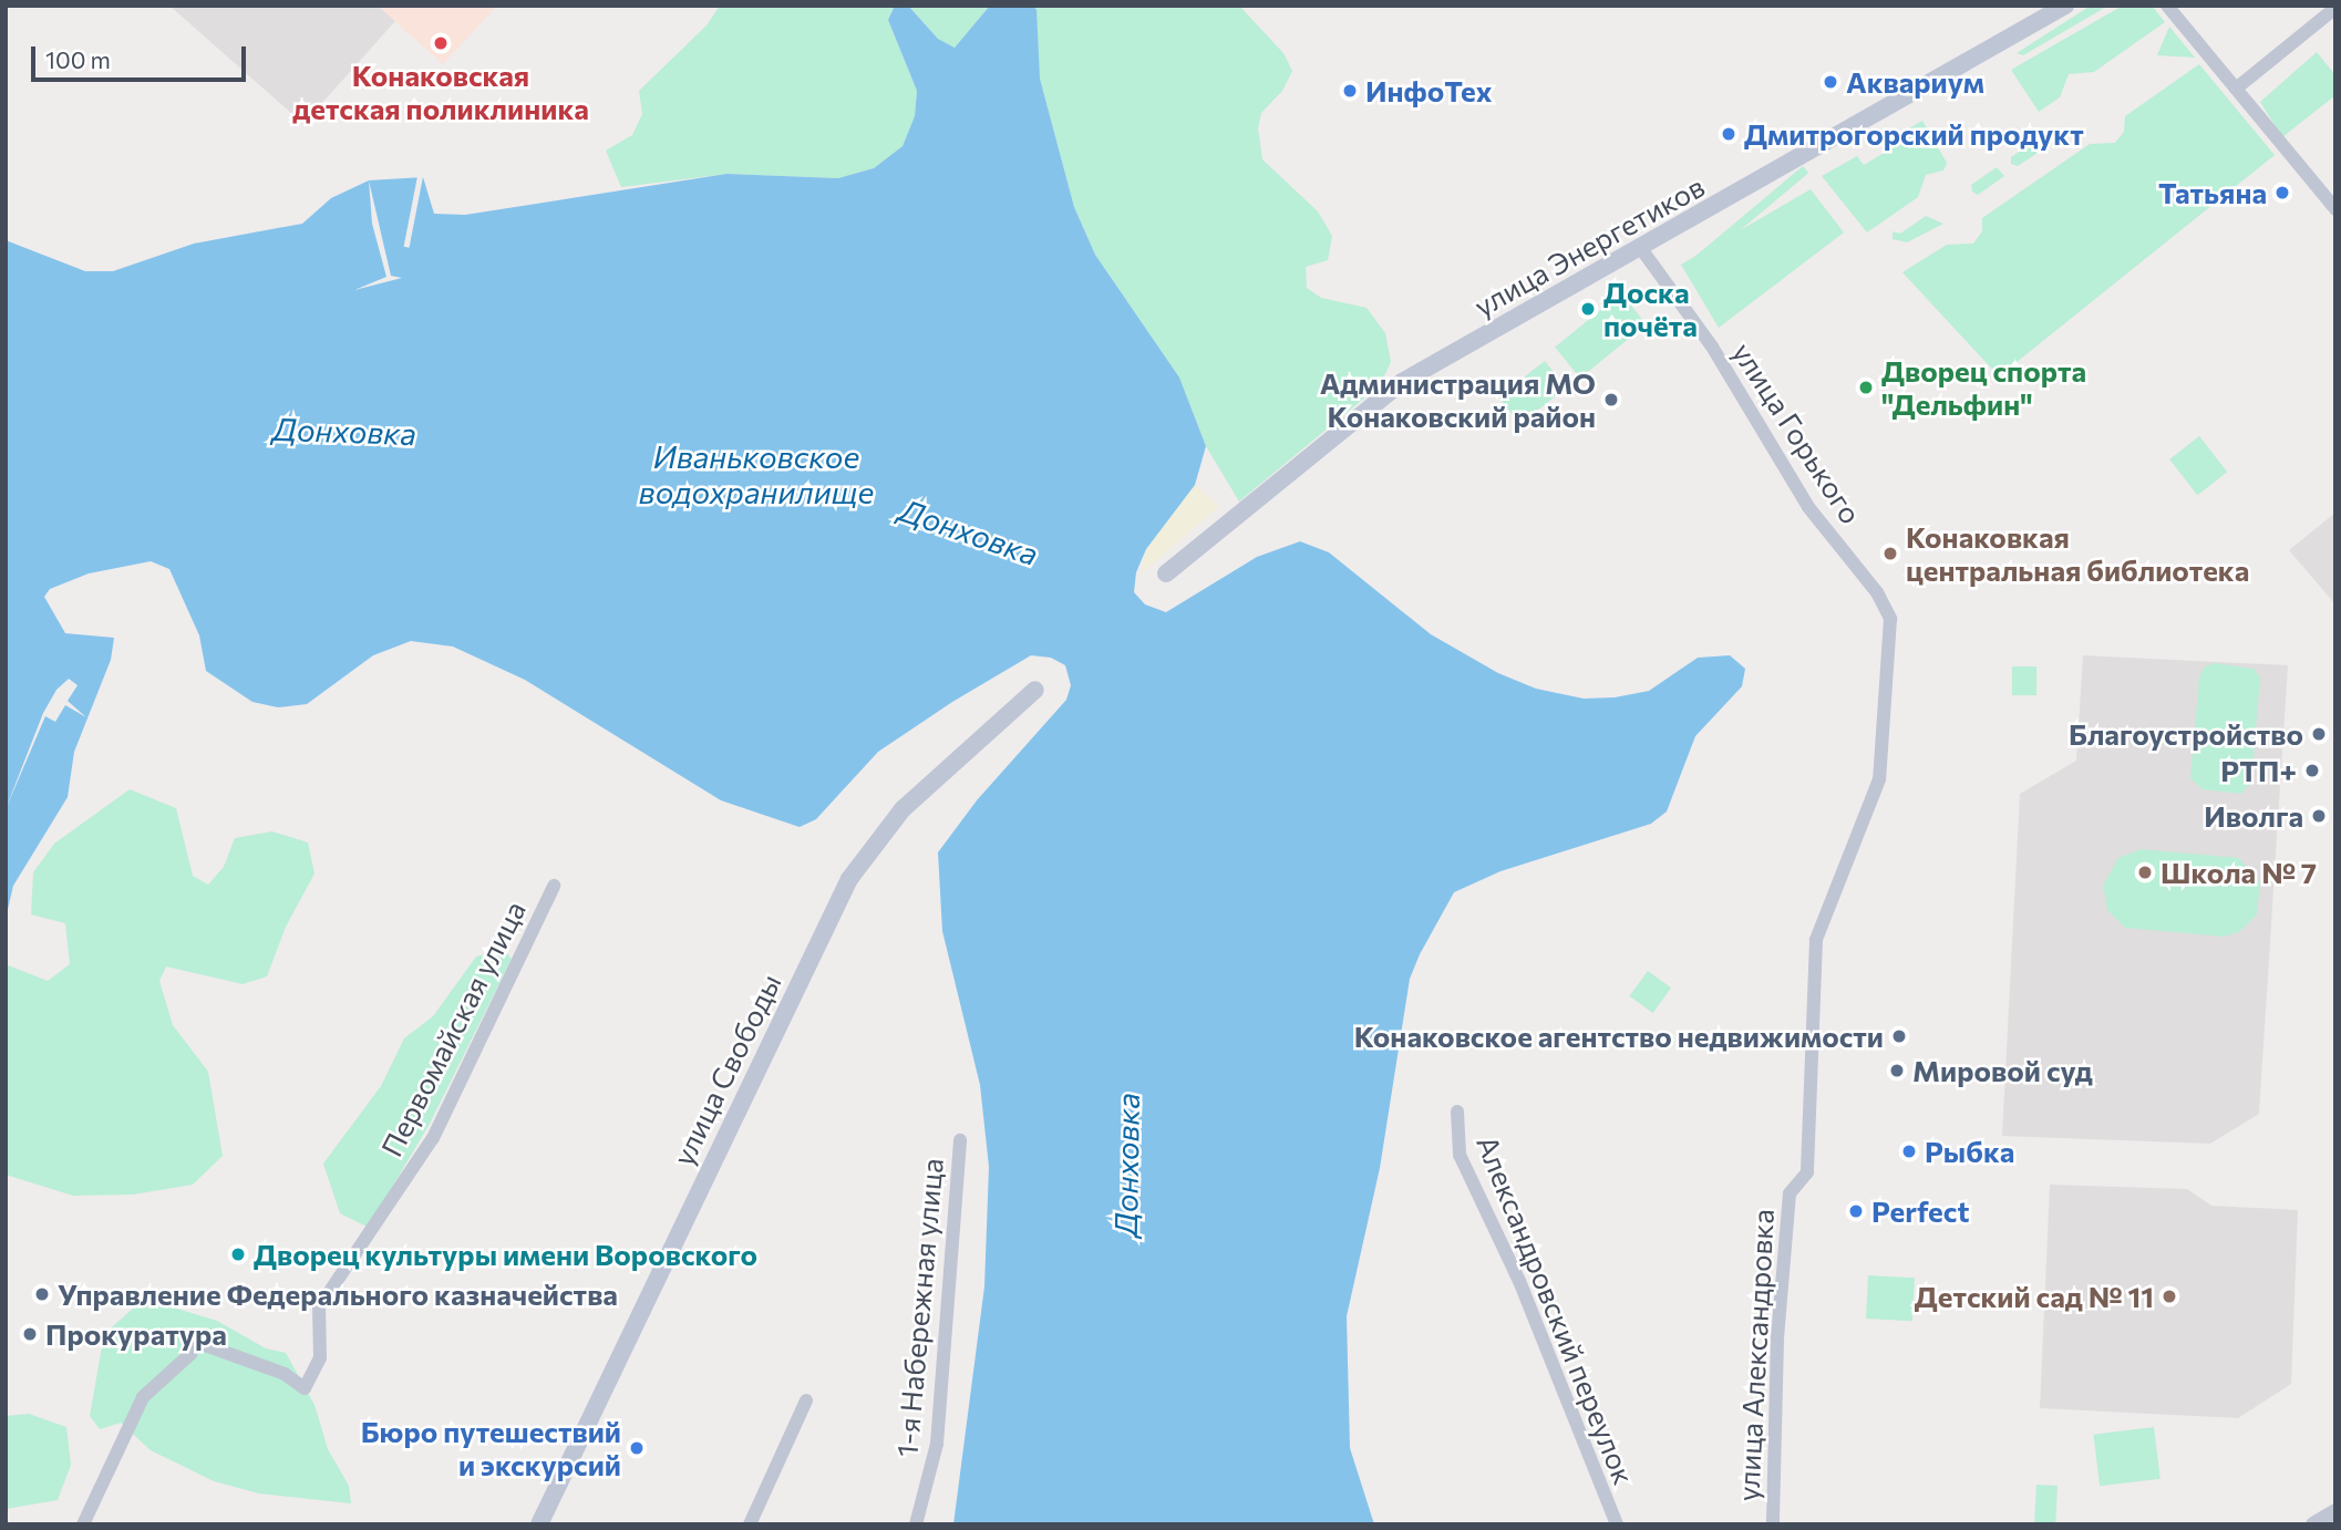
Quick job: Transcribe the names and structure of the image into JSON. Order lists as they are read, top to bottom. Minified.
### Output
{"streets":{"main road":["улица Энергетиков","улица Свободы"],"street":["улица Горького","Первомайская улица","1-я Набережная улица","Александровский переулок","улица Александровка"]},"crossings":[["улица Энергетиков","улица Горького"],["улица Горького","улица Александровка"]],"water":["Донховка","Иваньковское водохранилище"],"places":["Конаковская детская поликлиника","Аквариум","ИнфоТех","Дмитрогорский продукт","Татьяна","Доска почёта","Дворец спорта \"Дельфин\"","Администрация МО Конаковский район","Конаковкая центральная библиотека","Благоустройство","РТП+","Иволга","Школа № 7","Конаковское агентство недвижимости","Мировой суд","Рыбка","Perfect","Дворец культуры имени Воровского","Управление Федерального казначейства","Детский сад № 11","Прокуратура","Бюро путешествий и экскурсий"],"scale_bar":"100 m"}
